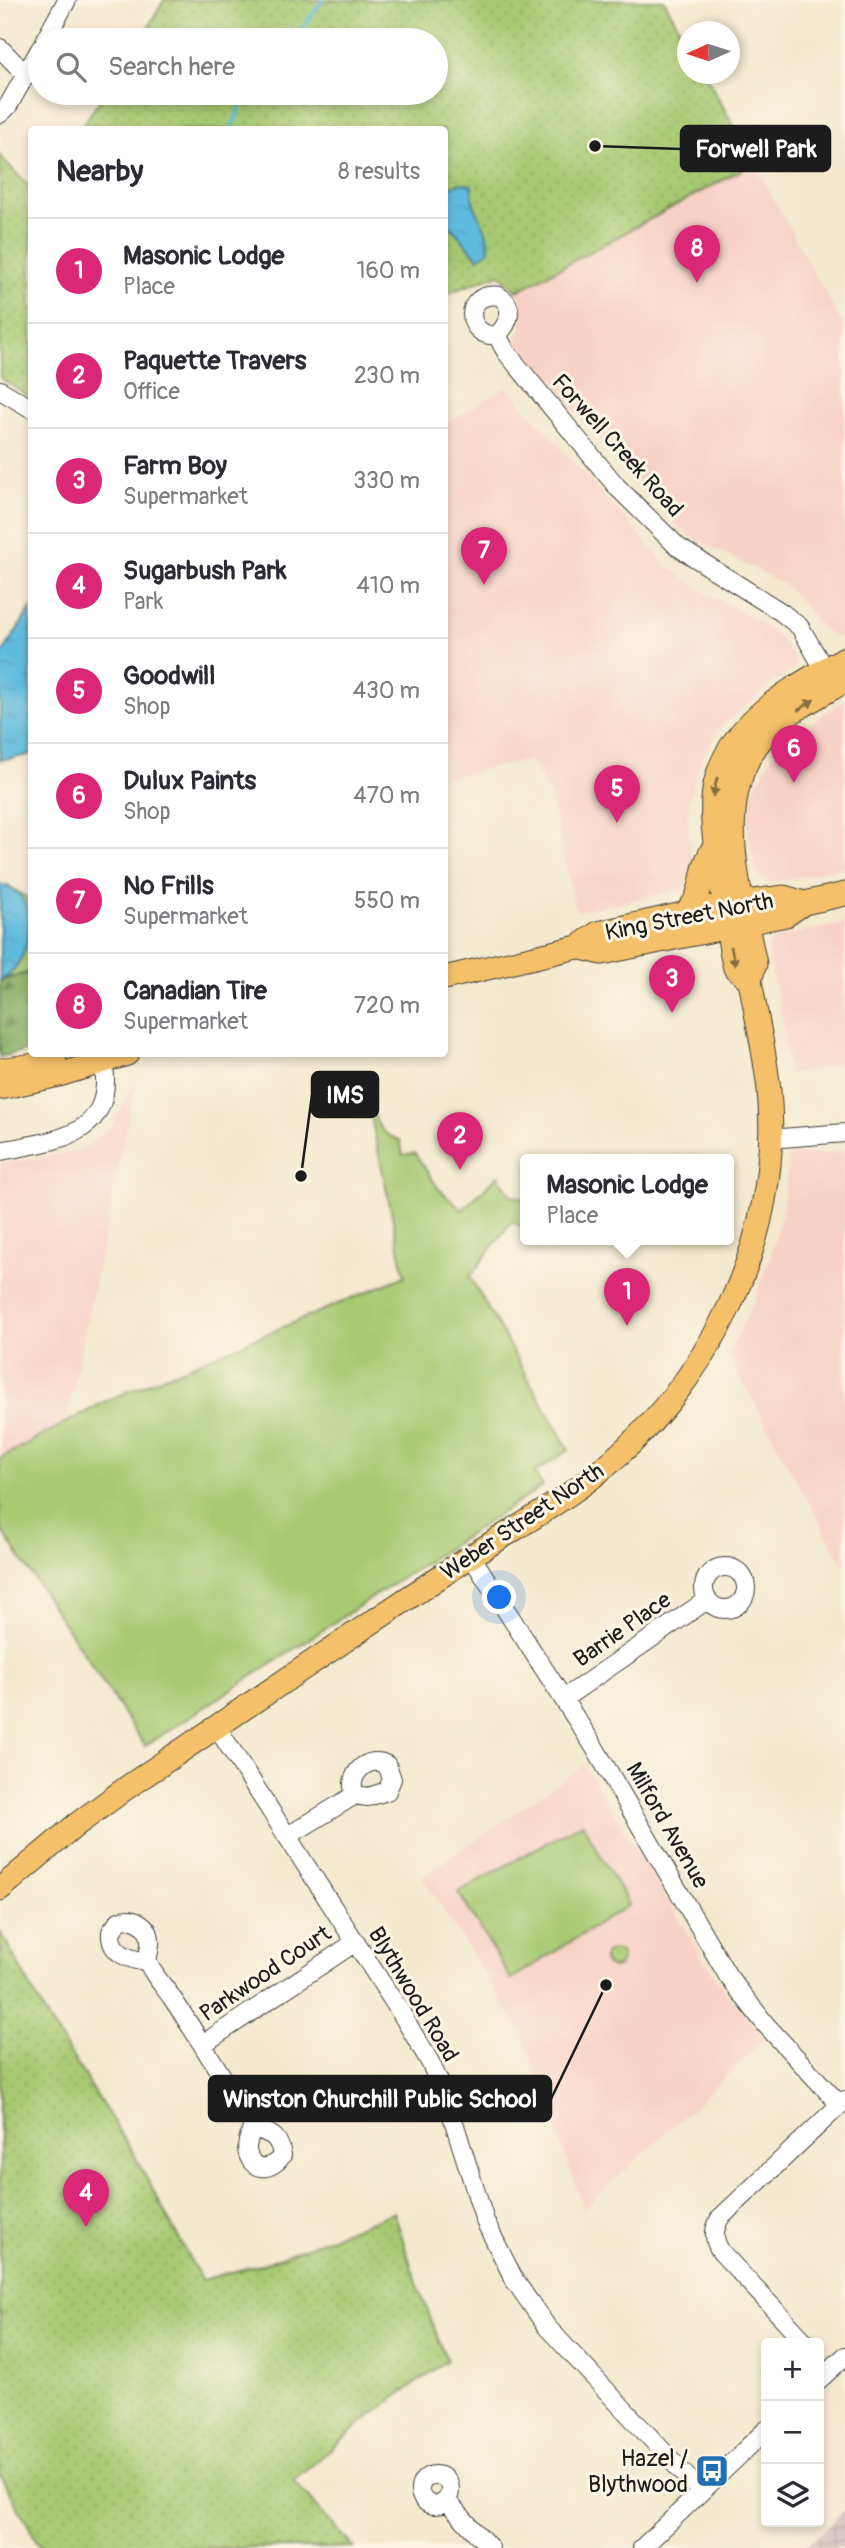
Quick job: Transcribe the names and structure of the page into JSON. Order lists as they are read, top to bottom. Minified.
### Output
{"streets":{"main road":["King Street North","Weber Street North"],"street":["Forwell Creek Road","Barrie Place","Milford Avenue","Parkwood Court","Blythwood Road"]},"crossings":[["Forwell Creek Road","Weber Street North"],["King Street North","Weber Street North"],["Weber Street North","Milford Avenue"],["Weber Street North","Blythwood Road"],["Barrie Place","Milford Avenue"],["Parkwood Court","Blythwood Road"]],"places":{"other":["Forwell Park","IMS","Winston Churchill Public School"],"bus stop":["Hazel / Blythwood"]},"north":"left","page":{"search":"Search here","heading":["Nearby","8 results"],"list":[{"mark":"1","name":"Masonic Lodge","note":"Place","value":"160 m"},{"mark":"2","name":"Paquette Travers","note":"Office","value":"230 m"},{"mark":"3","name":"Farm Boy","note":"Supermarket","value":"330 m"},{"mark":"4","name":"Sugarbush Park","note":"Park","value":"410 m"},{"mark":"5","name":"Goodwill","note":"Shop","value":"430 m"},{"mark":"6","name":"Dulux Paints","note":"Shop","value":"470 m"},{"mark":"7","name":"No Frills","note":"Supermarket","value":"550 m"},{"mark":"8","name":"Canadian Tire","note":"Supermarket","value":"720 m"}],"pins":["8","7","6","5","3","2","1","4"],"popup":["Masonic Lodge","Place"],"map_buttons":["+","−"]}}
